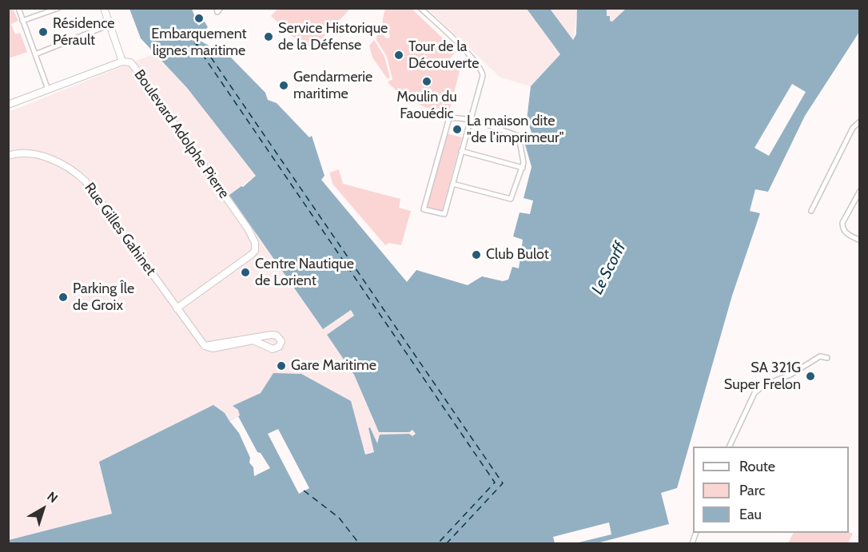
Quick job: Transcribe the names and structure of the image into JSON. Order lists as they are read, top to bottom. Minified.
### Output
{"streets":{"street":["Boulevard Adolphe Pierre","Rue Gilles Gahinet"]},"crossings":[["Boulevard Adolphe Pierre","Rue Gilles Gahinet"]],"water":["Le Scorff"],"places":["Embarquement lignes maritime","Résidence Pérault","Service Historique de la Défense","Tour de la Découverte","Moulin du Faouédic","Gendarmerie maritime","La maison dite \"de l'imprimeur\"","Club Bulot","Centre Nautique de Lorient","Parking Île de Groix","Gare Maritime","SA 321G Super Frelon"],"legend":["Route","Parc","Eau"],"north":"top right"}
